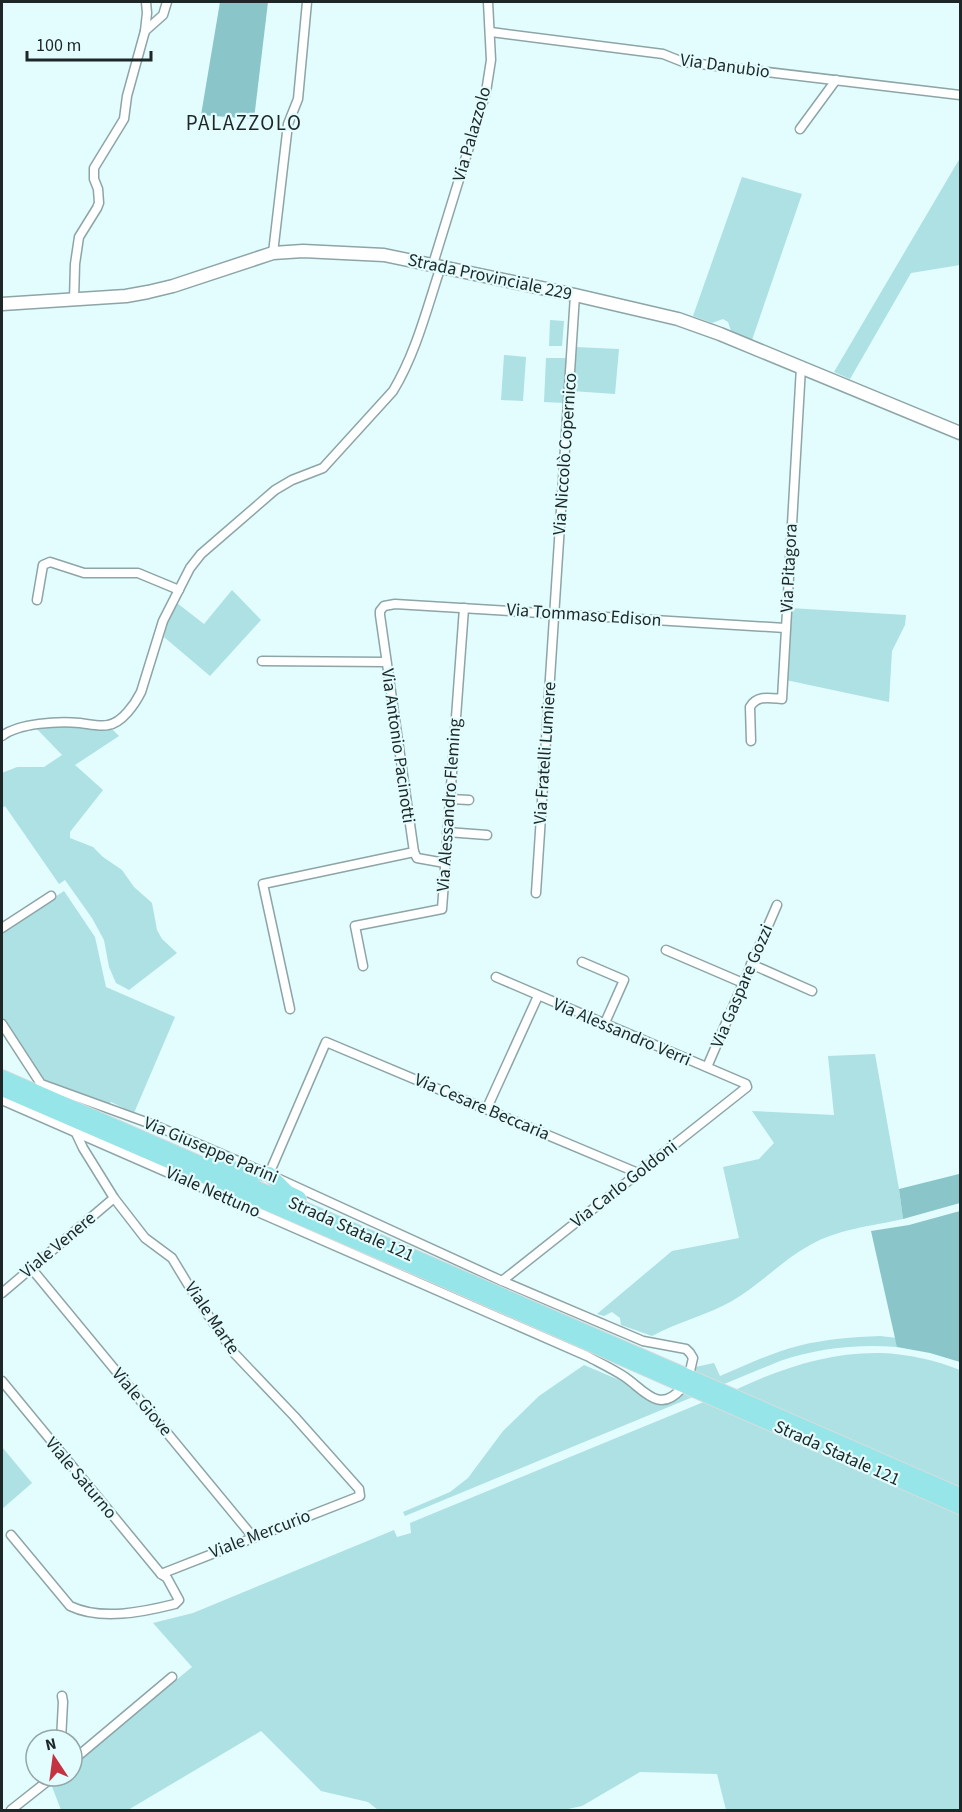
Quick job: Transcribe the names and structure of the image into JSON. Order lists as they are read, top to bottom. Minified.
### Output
{"streets":{"main road":["Strada Statale 121"],"street":["Via Danubio","Via Palazzolo","Strada Provinciale 229","Via Niccolò Copernico","Via Pitagora","Via Tommaso Edison","Via Antonio Pacinotti","Via Fratelli Lumiere","Via Alessandro Fleming","Via Gaspare Gozzi","Via Alessandro Verri","Via Cesare Beccaria","Via Giuseppe Parini","Via Carlo Goldoni","Viale Nettuno","Viale Venere","Viale Marte","Viale Giove","Viale Saturno","Viale Mercurio"]},"crossings":[["Via Danubio","Via Palazzolo"],["Via Palazzolo","Strada Provinciale 229"],["Strada Provinciale 229","Via Niccolò Copernico"],["Strada Provinciale 229","Via Pitagora"],["Via Niccolò Copernico","Via Tommaso Edison"],["Via Niccolò Copernico","Via Fratelli Lumiere"],["Via Pitagora","Via Tommaso Edison"],["Via Tommaso Edison","Via Antonio Pacinotti"],["Via Tommaso Edison","Via Fratelli Lumiere"],["Via Tommaso Edison","Via Alessandro Fleming"],["Via Gaspare Gozzi","Via Alessandro Verri"],["Via Alessandro Verri","Via Carlo Goldoni"],["Via Cesare Beccaria","Via Giuseppe Parini"],["Via Cesare Beccaria","Via Carlo Goldoni"],["Via Giuseppe Parini","Via Carlo Goldoni"],["Via Giuseppe Parini","Viale Nettuno"],["Via Giuseppe Parini","Strada Statale 121"],["Viale Nettuno","Strada Statale 121"],["Viale Nettuno","Viale Marte"],["Viale Venere","Viale Marte"],["Viale Venere","Viale Giove"],["Viale Marte","Viale Mercurio"],["Viale Giove","Viale Mercurio"],["Viale Saturno","Viale Mercurio"]],"districts":["PALAZZOLO"],"scale_bar":"100 m","north":"top"}
